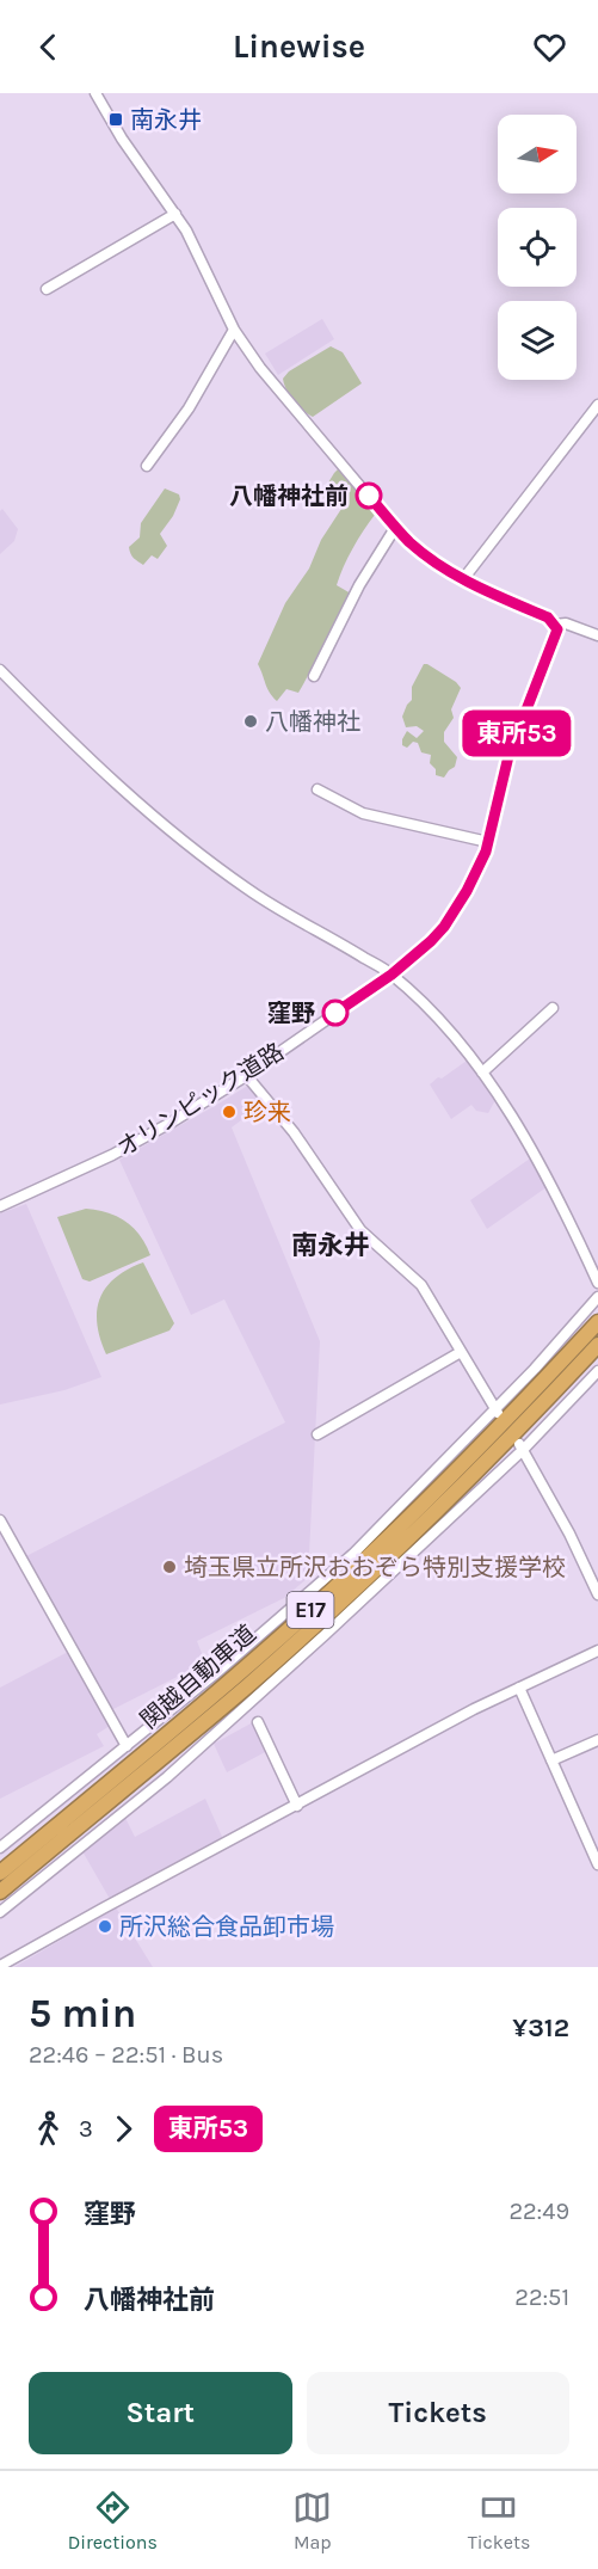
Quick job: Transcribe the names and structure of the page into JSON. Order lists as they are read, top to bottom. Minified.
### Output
{"streets":{"highway":["E17","関越自動車道"],"street":["オリンピック道路"]},"districts":["南永井"],"places":{"transit":["南永井"],"other":["八幡神社前","八幡神社","窪野","珍来","埼玉県立所沢おおぞら特別支援学校","所沢総合食品卸市場"]},"lines":["bus line 東所53"],"north":"right","page":{"header":"Linewise","on_map":"東所53","heading":["5 min","22:46 – 22:51 · Bus","¥312"],"legs":["3","東所53"],"list":[{"name":"窪野","value":"22:49"},{"name":"八幡神社前","value":"22:51"}],"buttons":["Start","Tickets"],"tabs":["Directions","Map","Tickets"]}}
